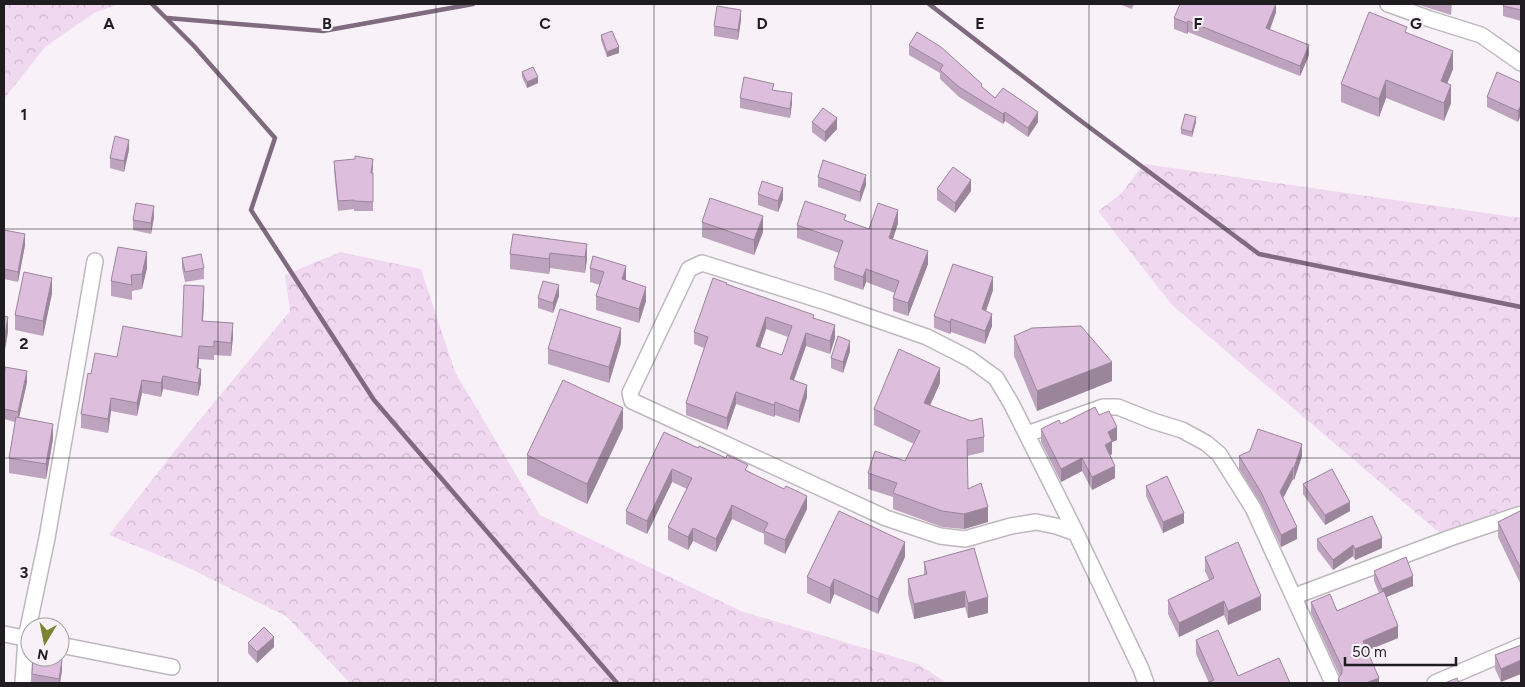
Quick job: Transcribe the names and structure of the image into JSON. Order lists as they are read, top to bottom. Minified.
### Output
{"scale_bar":"50 m","north":"bottom","grid":{"columns":["A","B","C","D","E","F","G"],"rows":["1","2","3"]}}
